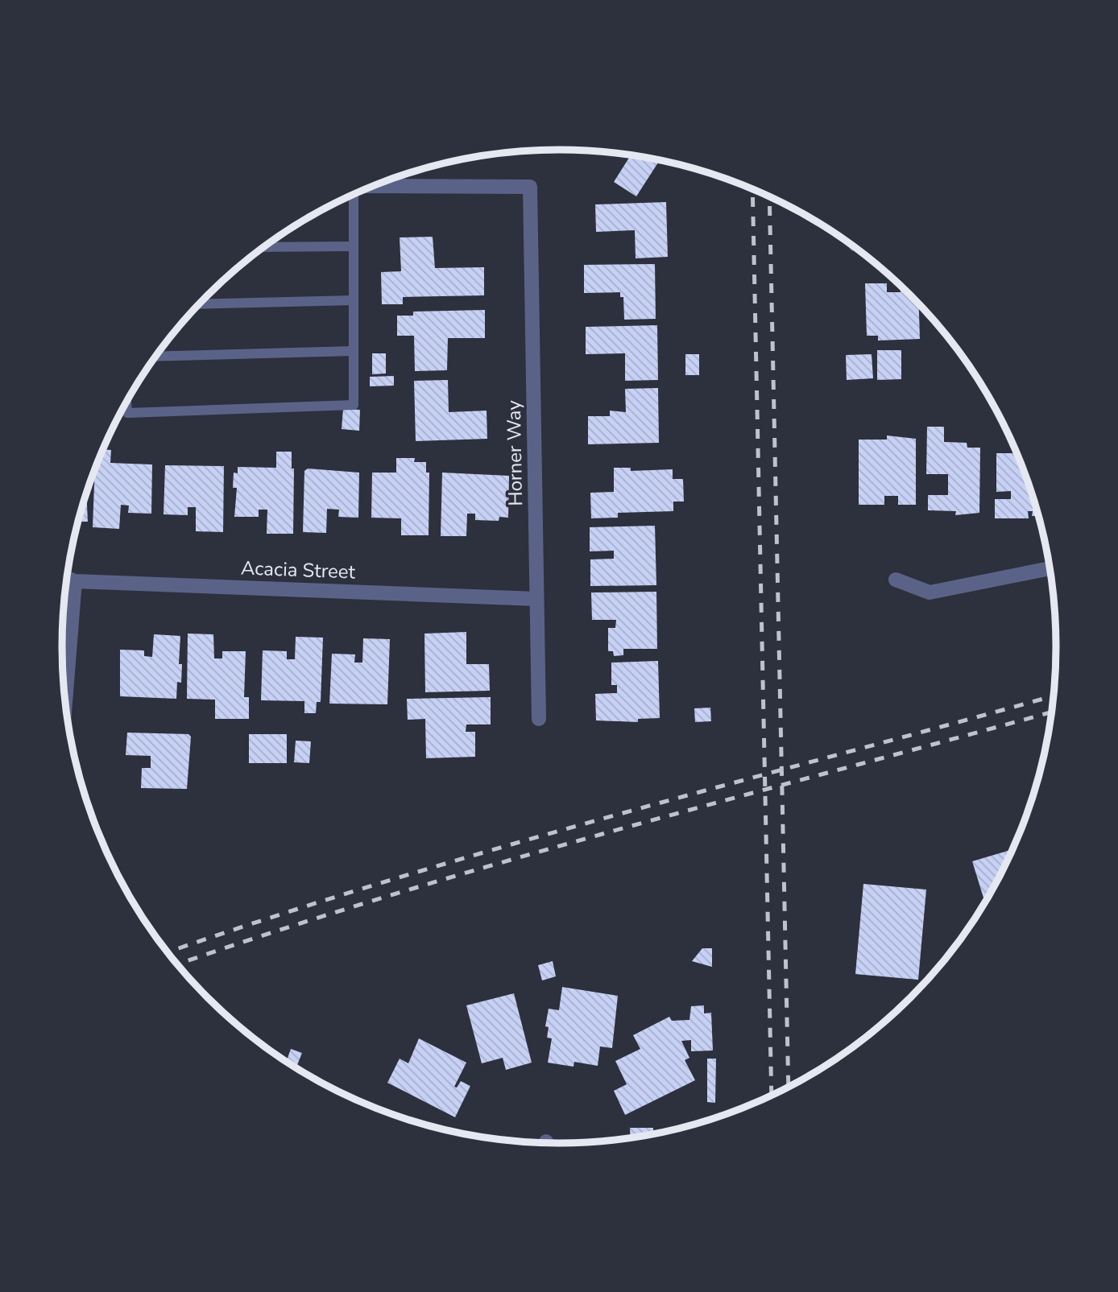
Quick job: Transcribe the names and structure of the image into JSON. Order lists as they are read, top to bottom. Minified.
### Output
{"streets":{"street":["Horner Way","Acacia Street"]},"crossings":[["Horner Way","Acacia Street"]]}
